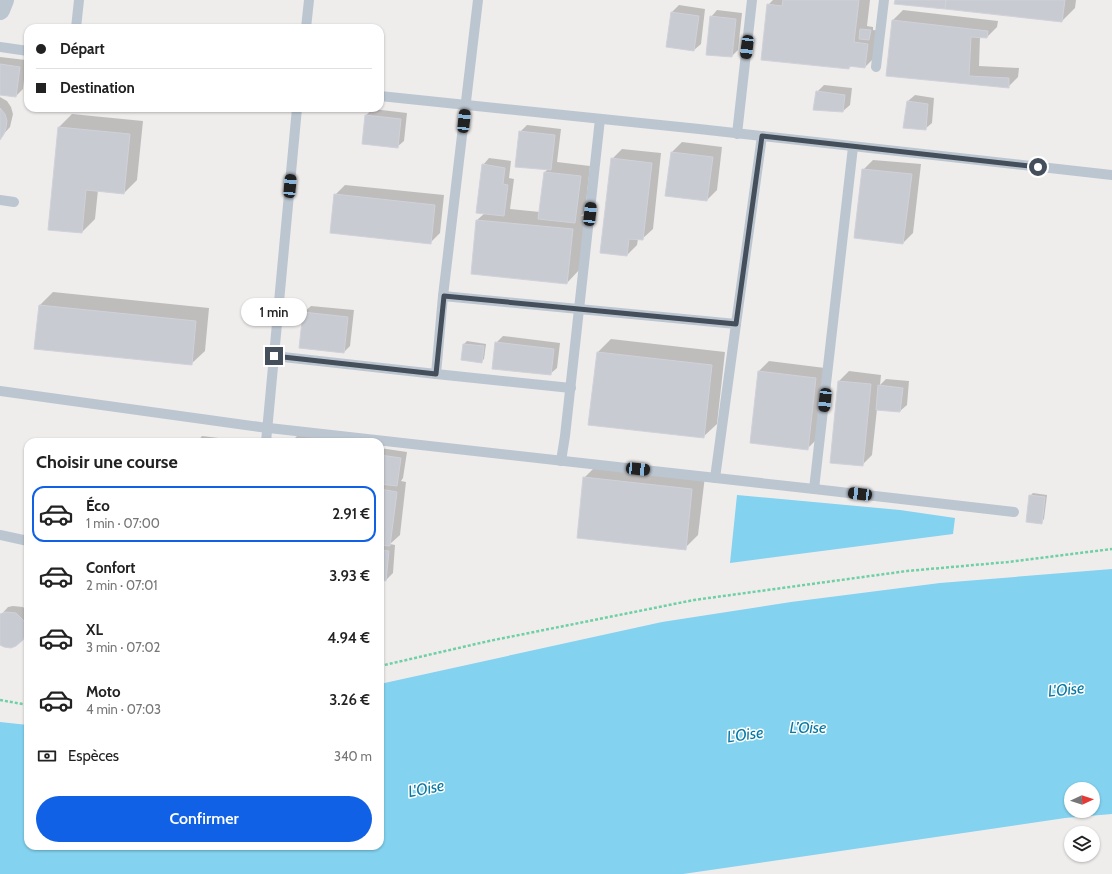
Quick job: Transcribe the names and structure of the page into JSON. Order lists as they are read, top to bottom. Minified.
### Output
{"water":["L'Oise","L’Oise"],"north":"right","page":{"banner":["Départ","Destination"],"bubble":"1 min","heading":"Choisir une course","list":[{"name":"Éco","note":"1 min · 07:00","value":"2.91 €"},{"name":"Confort","note":"2 min · 07:01","value":"3.93 €"},{"name":"XL","note":"3 min · 07:02","value":"4.94 €"},{"name":"Moto","note":"4 min · 07:03","value":"3.26 €"}],"pay":["Espèces","340 m"],"buttons":"Confirmer"}}
